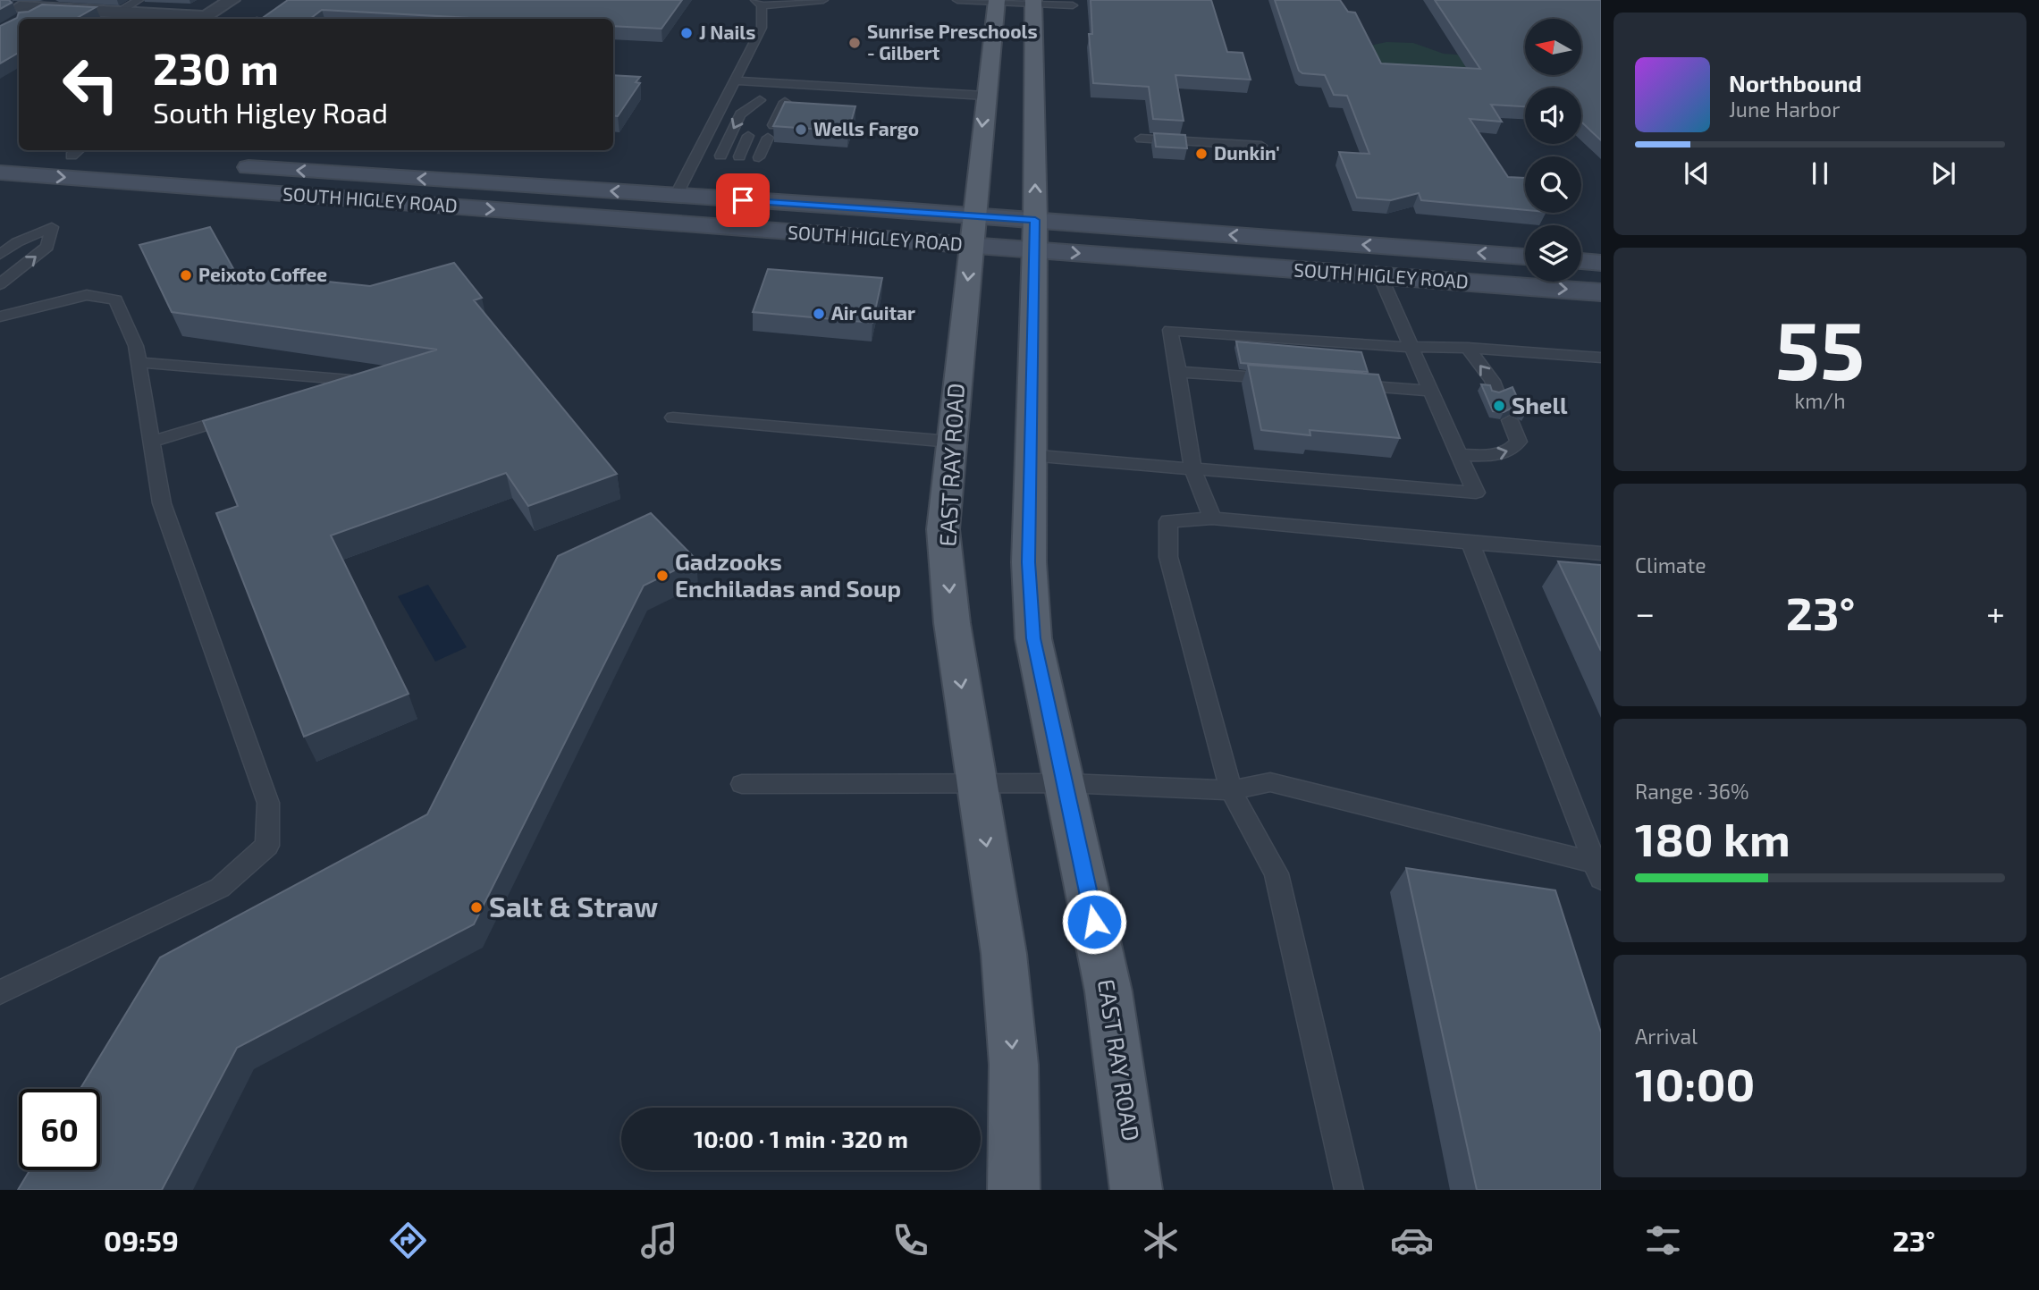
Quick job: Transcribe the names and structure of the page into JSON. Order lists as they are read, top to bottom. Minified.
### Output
{"streets":{"main road":["SOUTH HIGLEY ROAD","EAST RAY ROAD"]},"crossings":[["SOUTH HIGLEY ROAD","EAST RAY ROAD"]],"places":["J Nails","Sunrise Preschools - Gilbert","Wells Fargo","Dunkin'","Peixoto Coffee","Air Guitar","Shell","Gadzooks Enchiladas and Soup","Salt & Straw"],"north":"left","page":{"turn":["230 m","South Higley Road"],"song":["Northbound","June Harbor"],"tile":[["55","km/h"],"Climate",["Range · 36%","180 km"],["Arrival","10:00"]],"heat":["−","23°","+"],"limit":"60","trip":"10:00 · 1 min · 320 m","tabs":["09:59","23°"]}}
